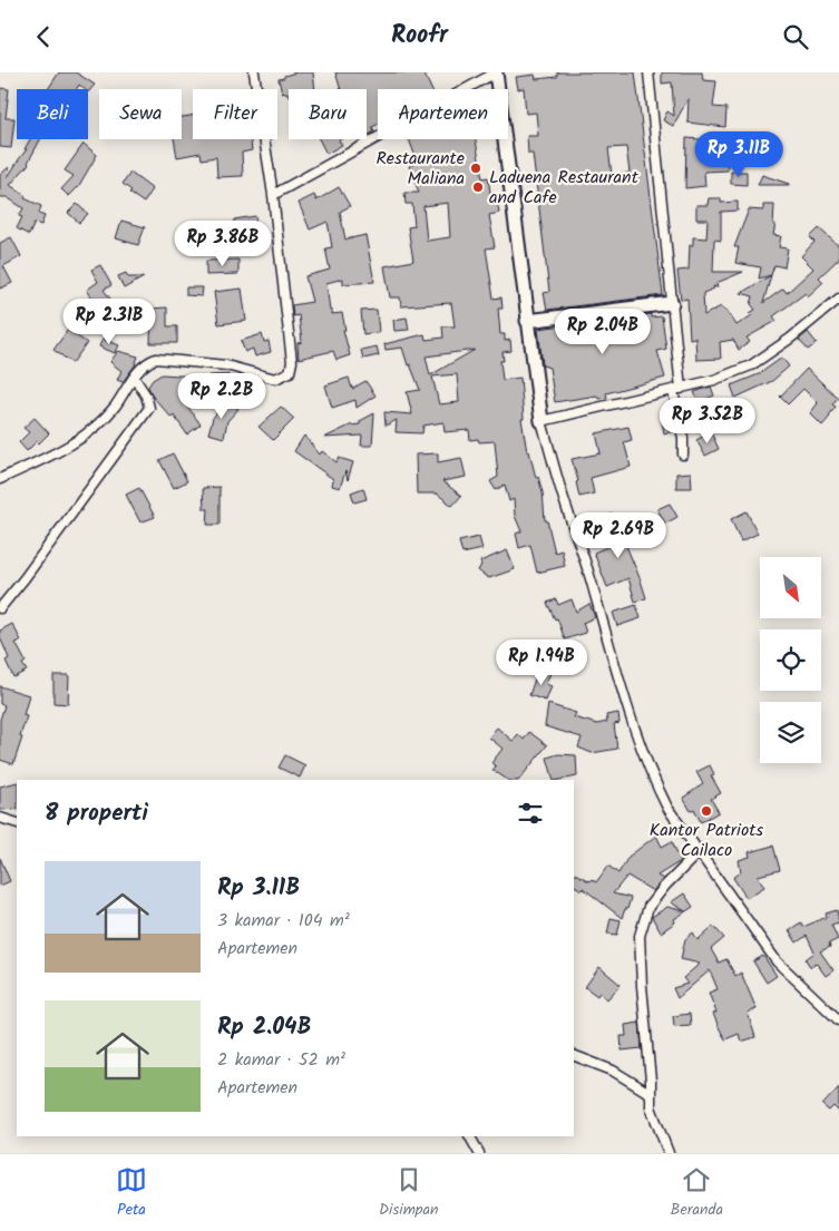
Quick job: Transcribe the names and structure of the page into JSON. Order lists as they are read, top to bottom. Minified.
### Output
{"places":["Restaurante Maliana","Laduena Restaurant and Cafe","Kantor Patriots Cailaco"],"north":"bottom right","page":{"header":"Roofr","chip":["Beli","Sewa","Filter","Baru","Apartemen"],"price":["Rp 3.11B","Rp 3.86B","Rp 2.31B","Rp 2.04B","Rp 2.2B","Rp 3.52B","Rp 2.69B","Rp 1.94B"],"heading":"8 properti","list":[{"name":"Rp 3.11B","note":"3 kamar · 104 m² · Apartemen"},{"name":"Rp 2.04B","note":"2 kamar · 52 m² · Apartemen"}],"tabs":["Peta","Disimpan","Beranda"]}}
